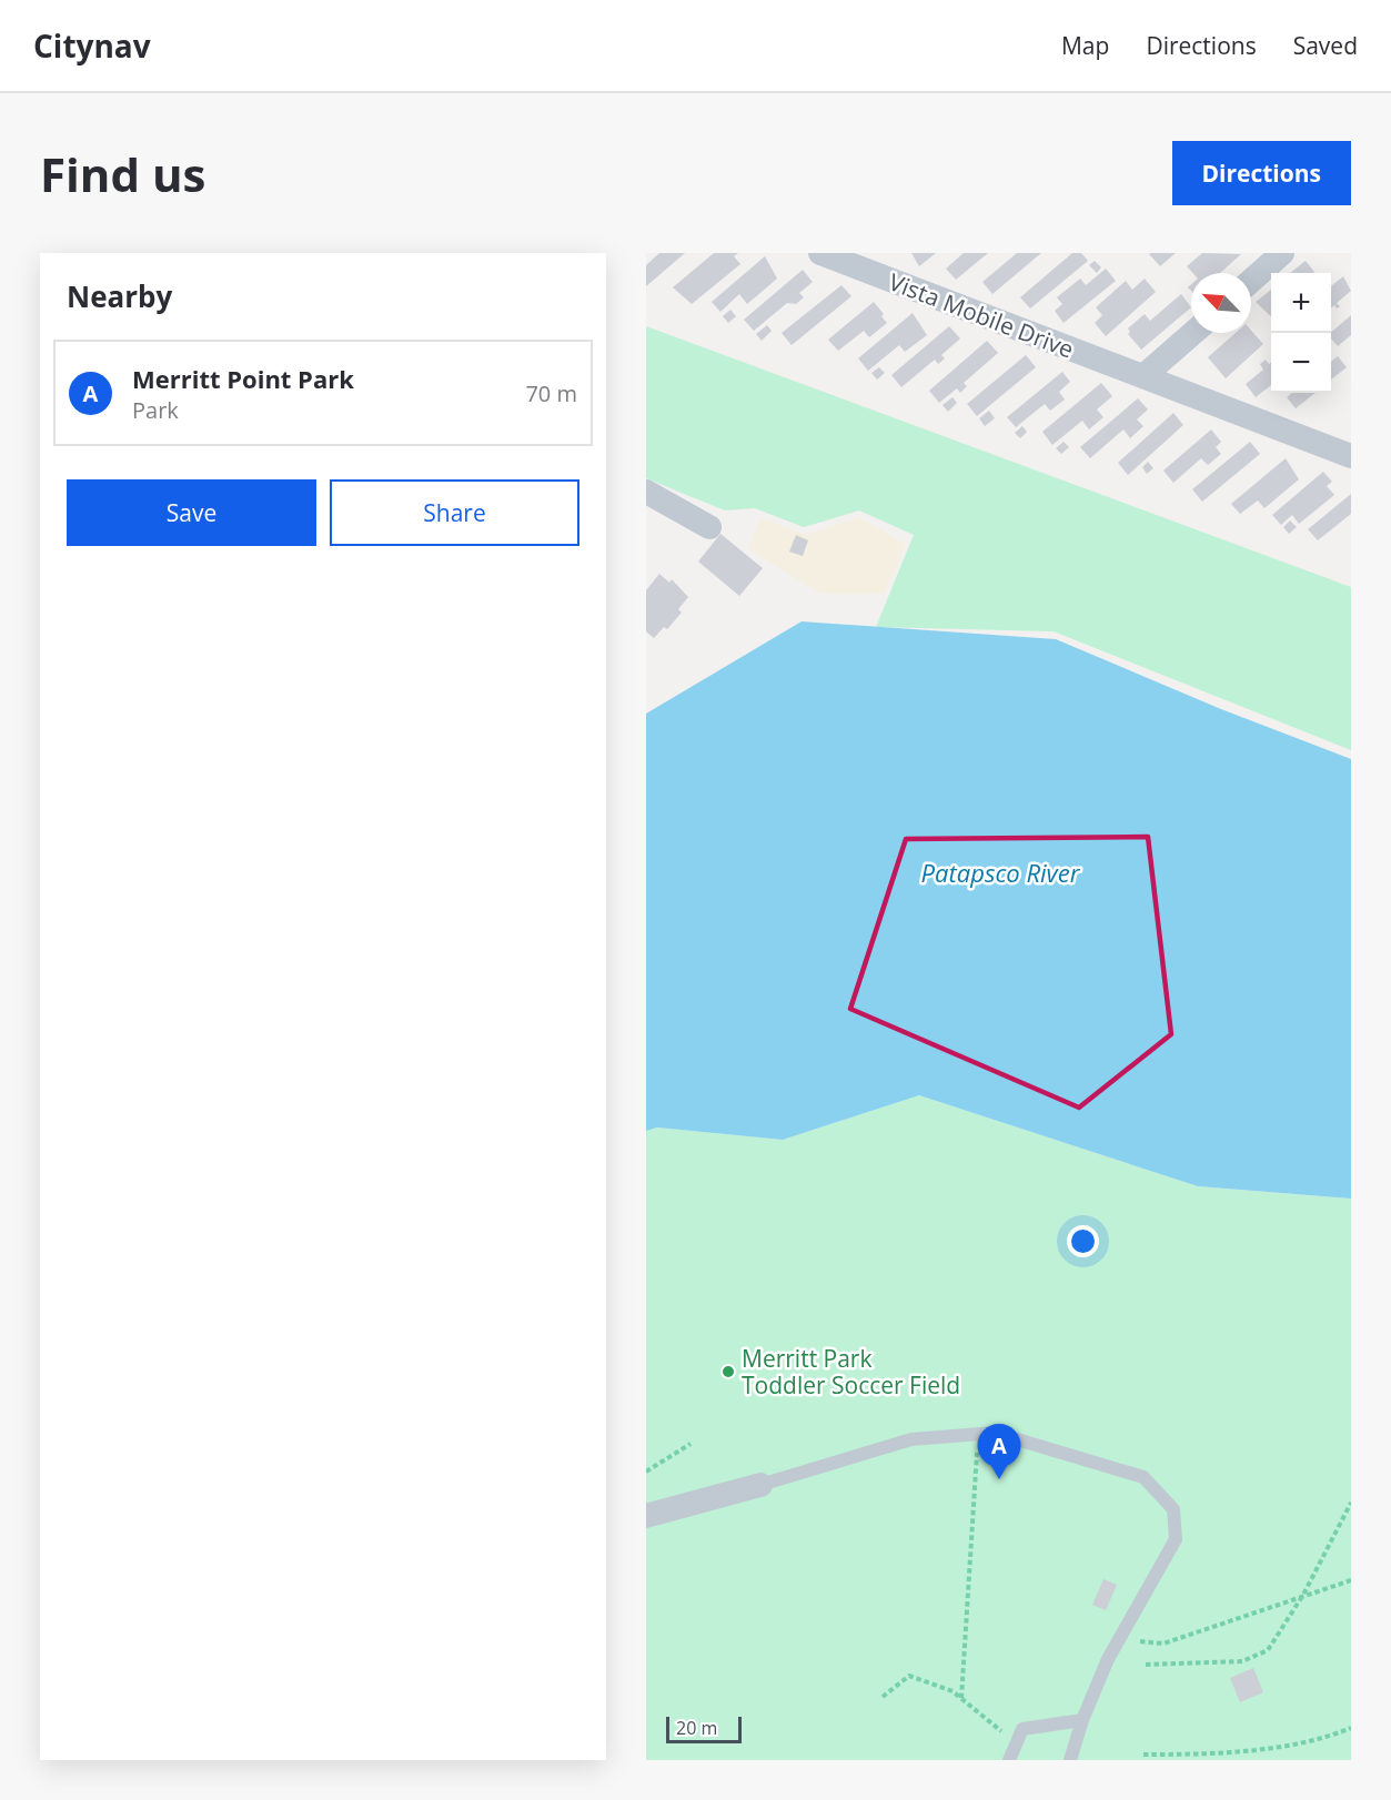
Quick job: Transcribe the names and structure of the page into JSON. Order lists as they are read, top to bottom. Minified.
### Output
{"streets":{"street":["Vista Mobile Drive"]},"water":["Patapsco River"],"places":["Merritt Park Toddler Soccer Field"],"scale_bar":"20 m","north":"top left","page":{"header":"Citynav","nav":["Map","Directions","Saved"],"buttons":["Directions",["Save","Share"]],"title":"Find us","heading":"Nearby","map_buttons":["+","−"],"list":[{"mark":"A","name":"Merritt Point Park","note":"Park","value":"70 m"}],"pins":"A","scale":"20 m"}}
